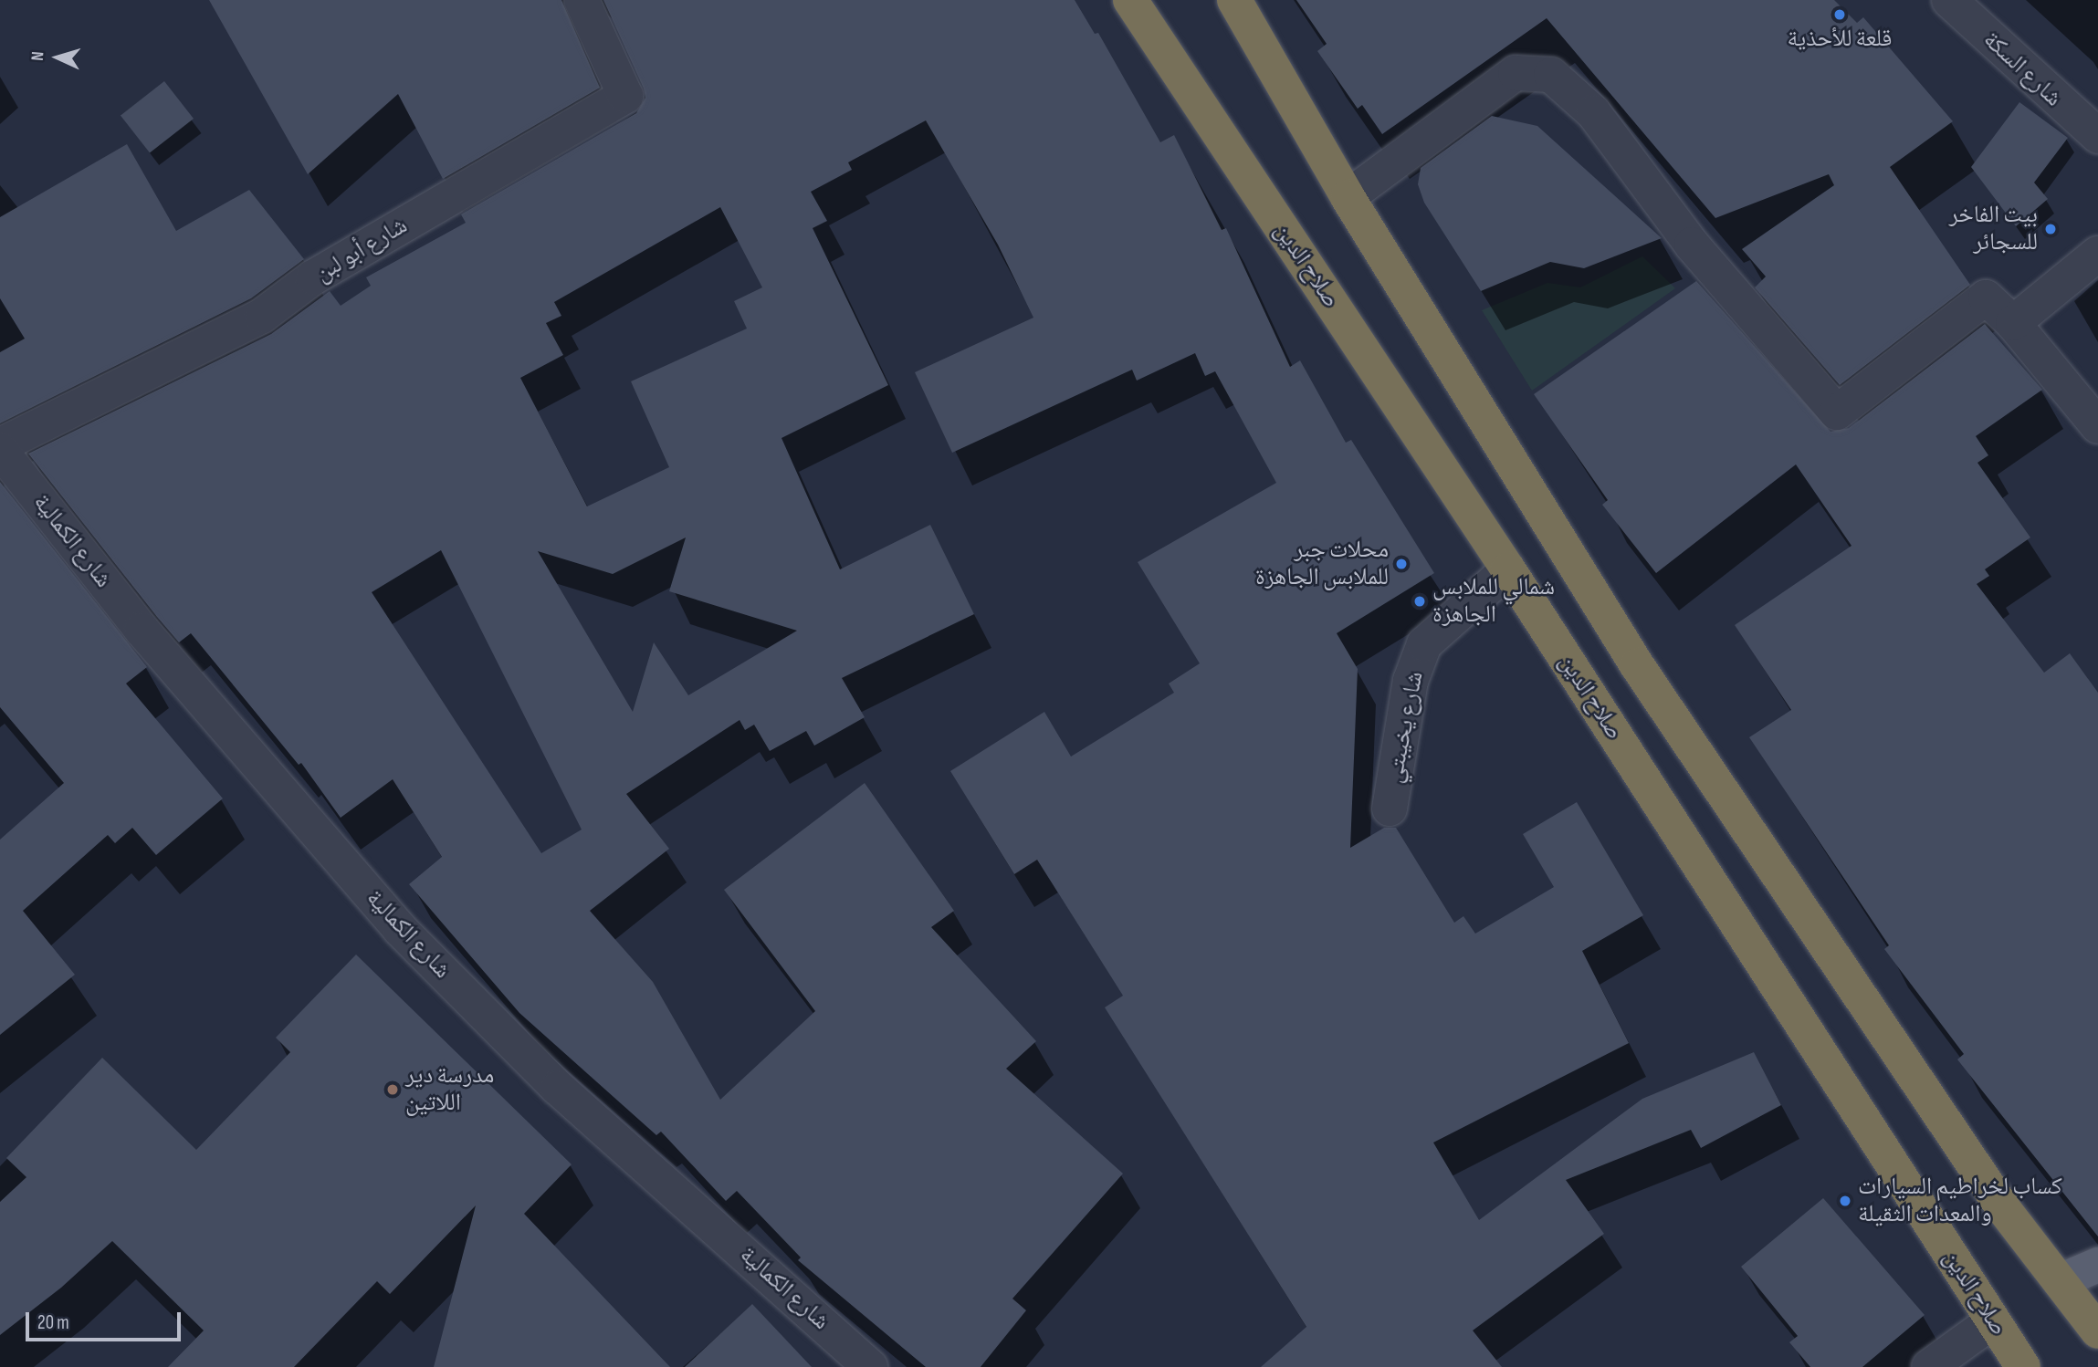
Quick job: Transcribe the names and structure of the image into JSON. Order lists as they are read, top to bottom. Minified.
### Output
{"streets":{"highway":["صلاح الدين"],"street":["شارع السكة","شارع أبو لبن","شارع الكمالية","شارع يخيبتي"]},"crossings":[["صلاح الدين","شارع يخيبتي"]],"places":["قلعة للأحذية","بيت الفاخر للسجائر","محلات جبر للملابس الجاهزة","شمالي للملابس الجاهزة","مدرسة دير اللاتين","كساب لخراطيم السيارات والمعدات الثقيلة"],"scale_bar":"20 m","north":"left"}
